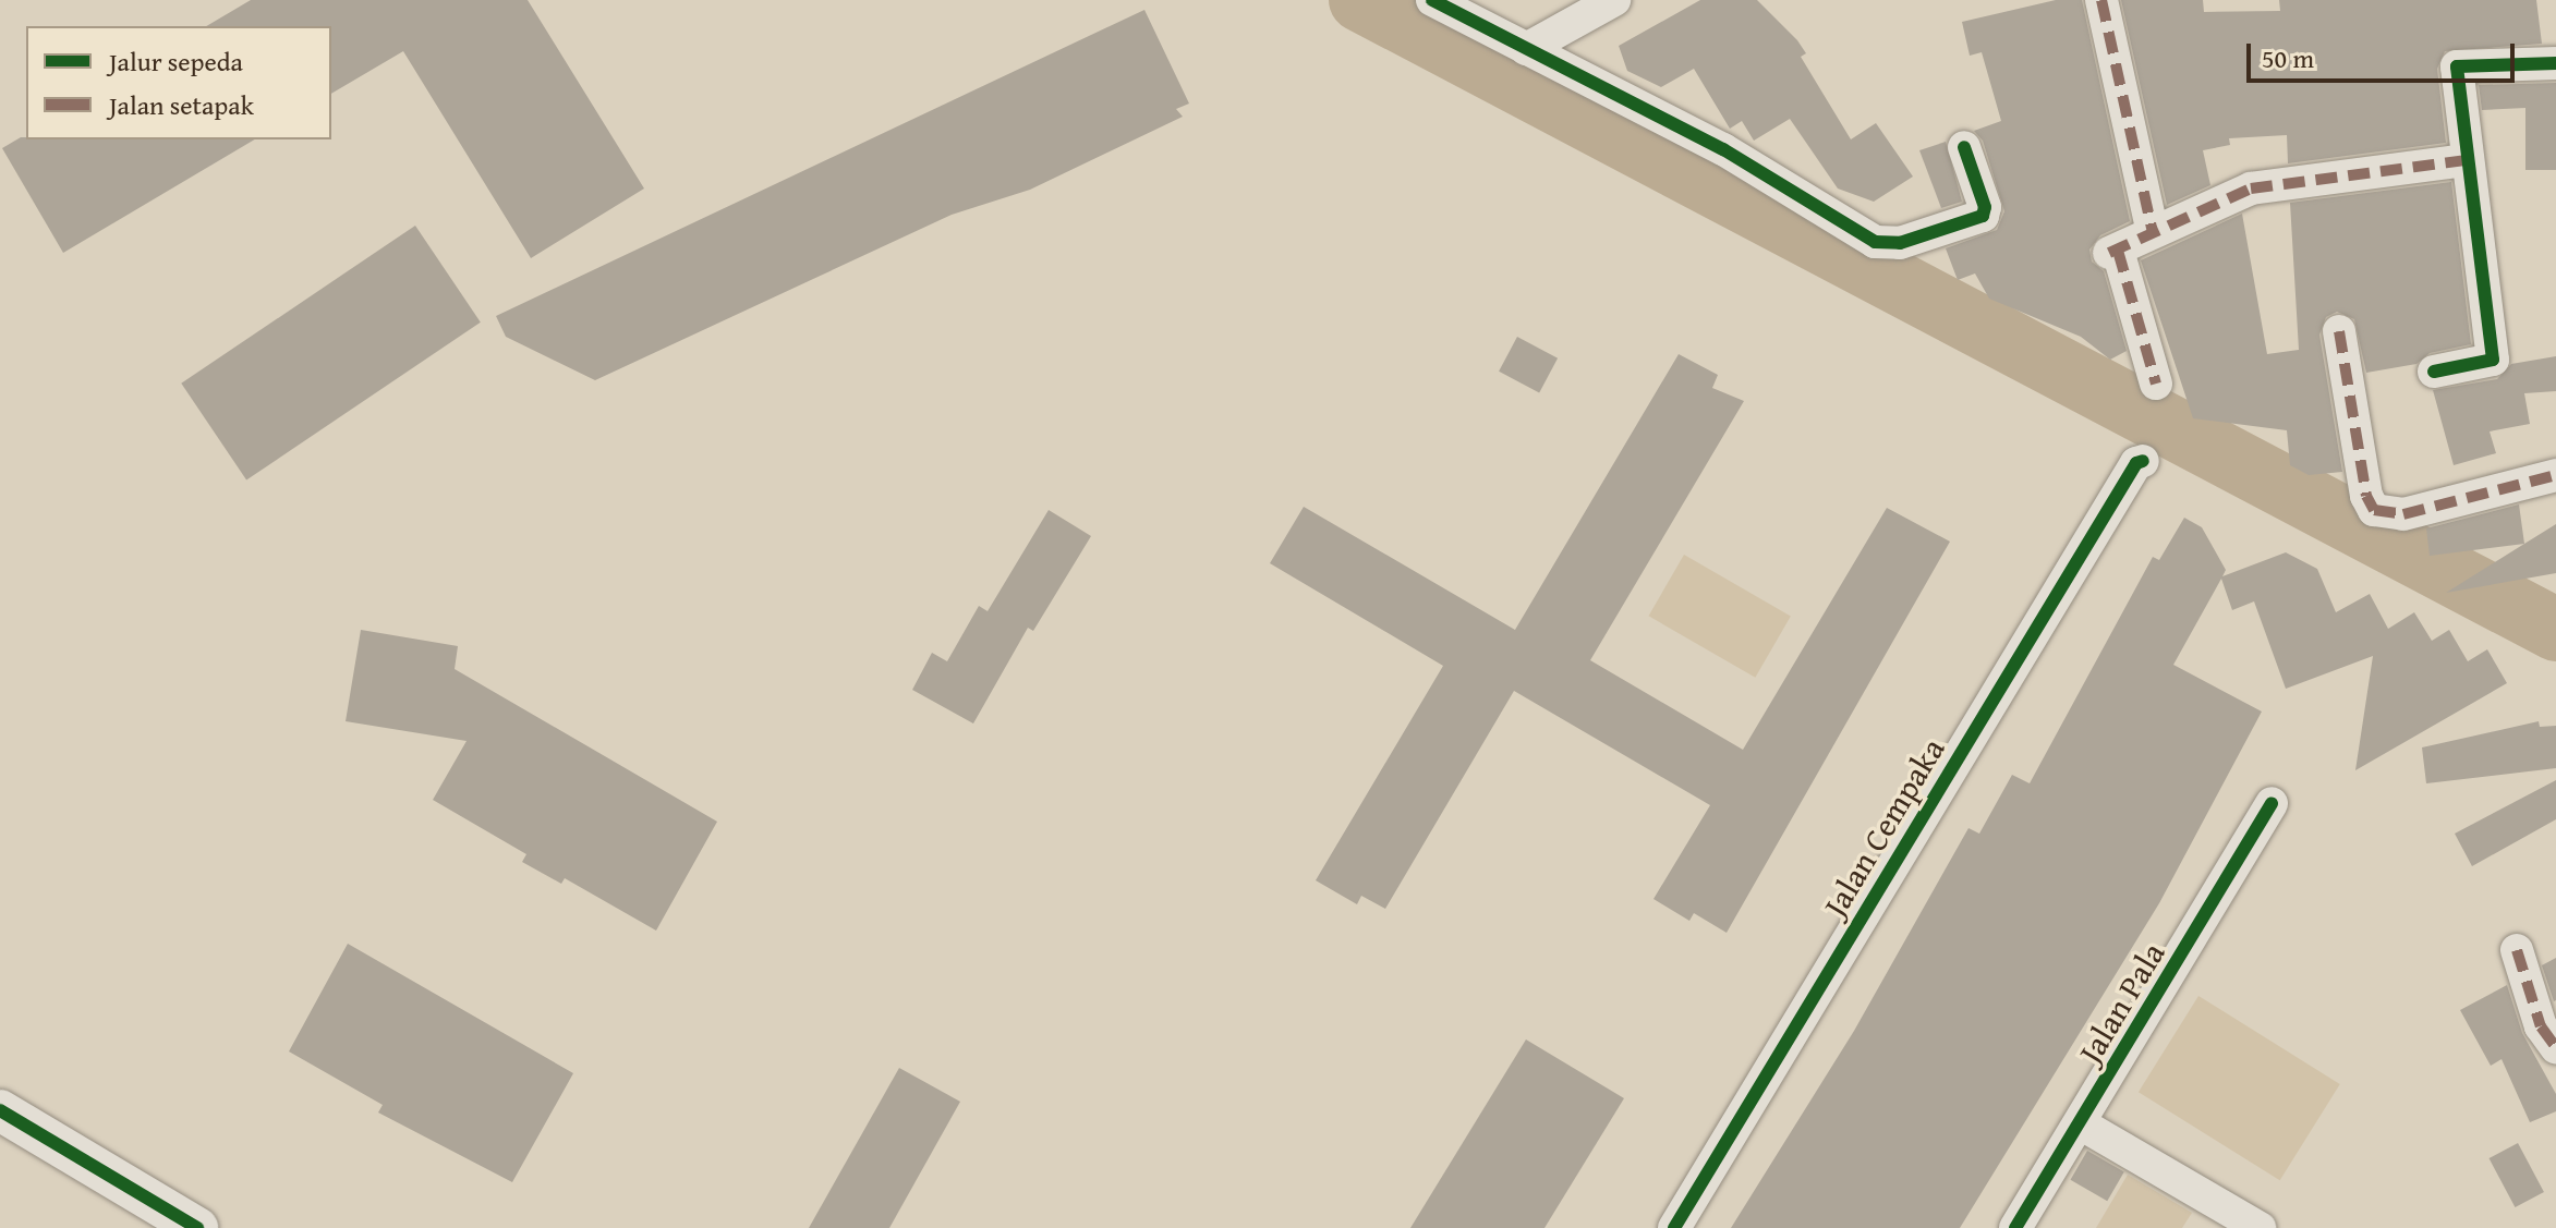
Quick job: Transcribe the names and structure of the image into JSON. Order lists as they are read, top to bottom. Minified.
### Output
{"streets":{"street":["Jalan Cempaka","Jalan Pala"]},"legend":["Jalur sepeda","Jalan setapak"],"scale_bar":"50 m"}
